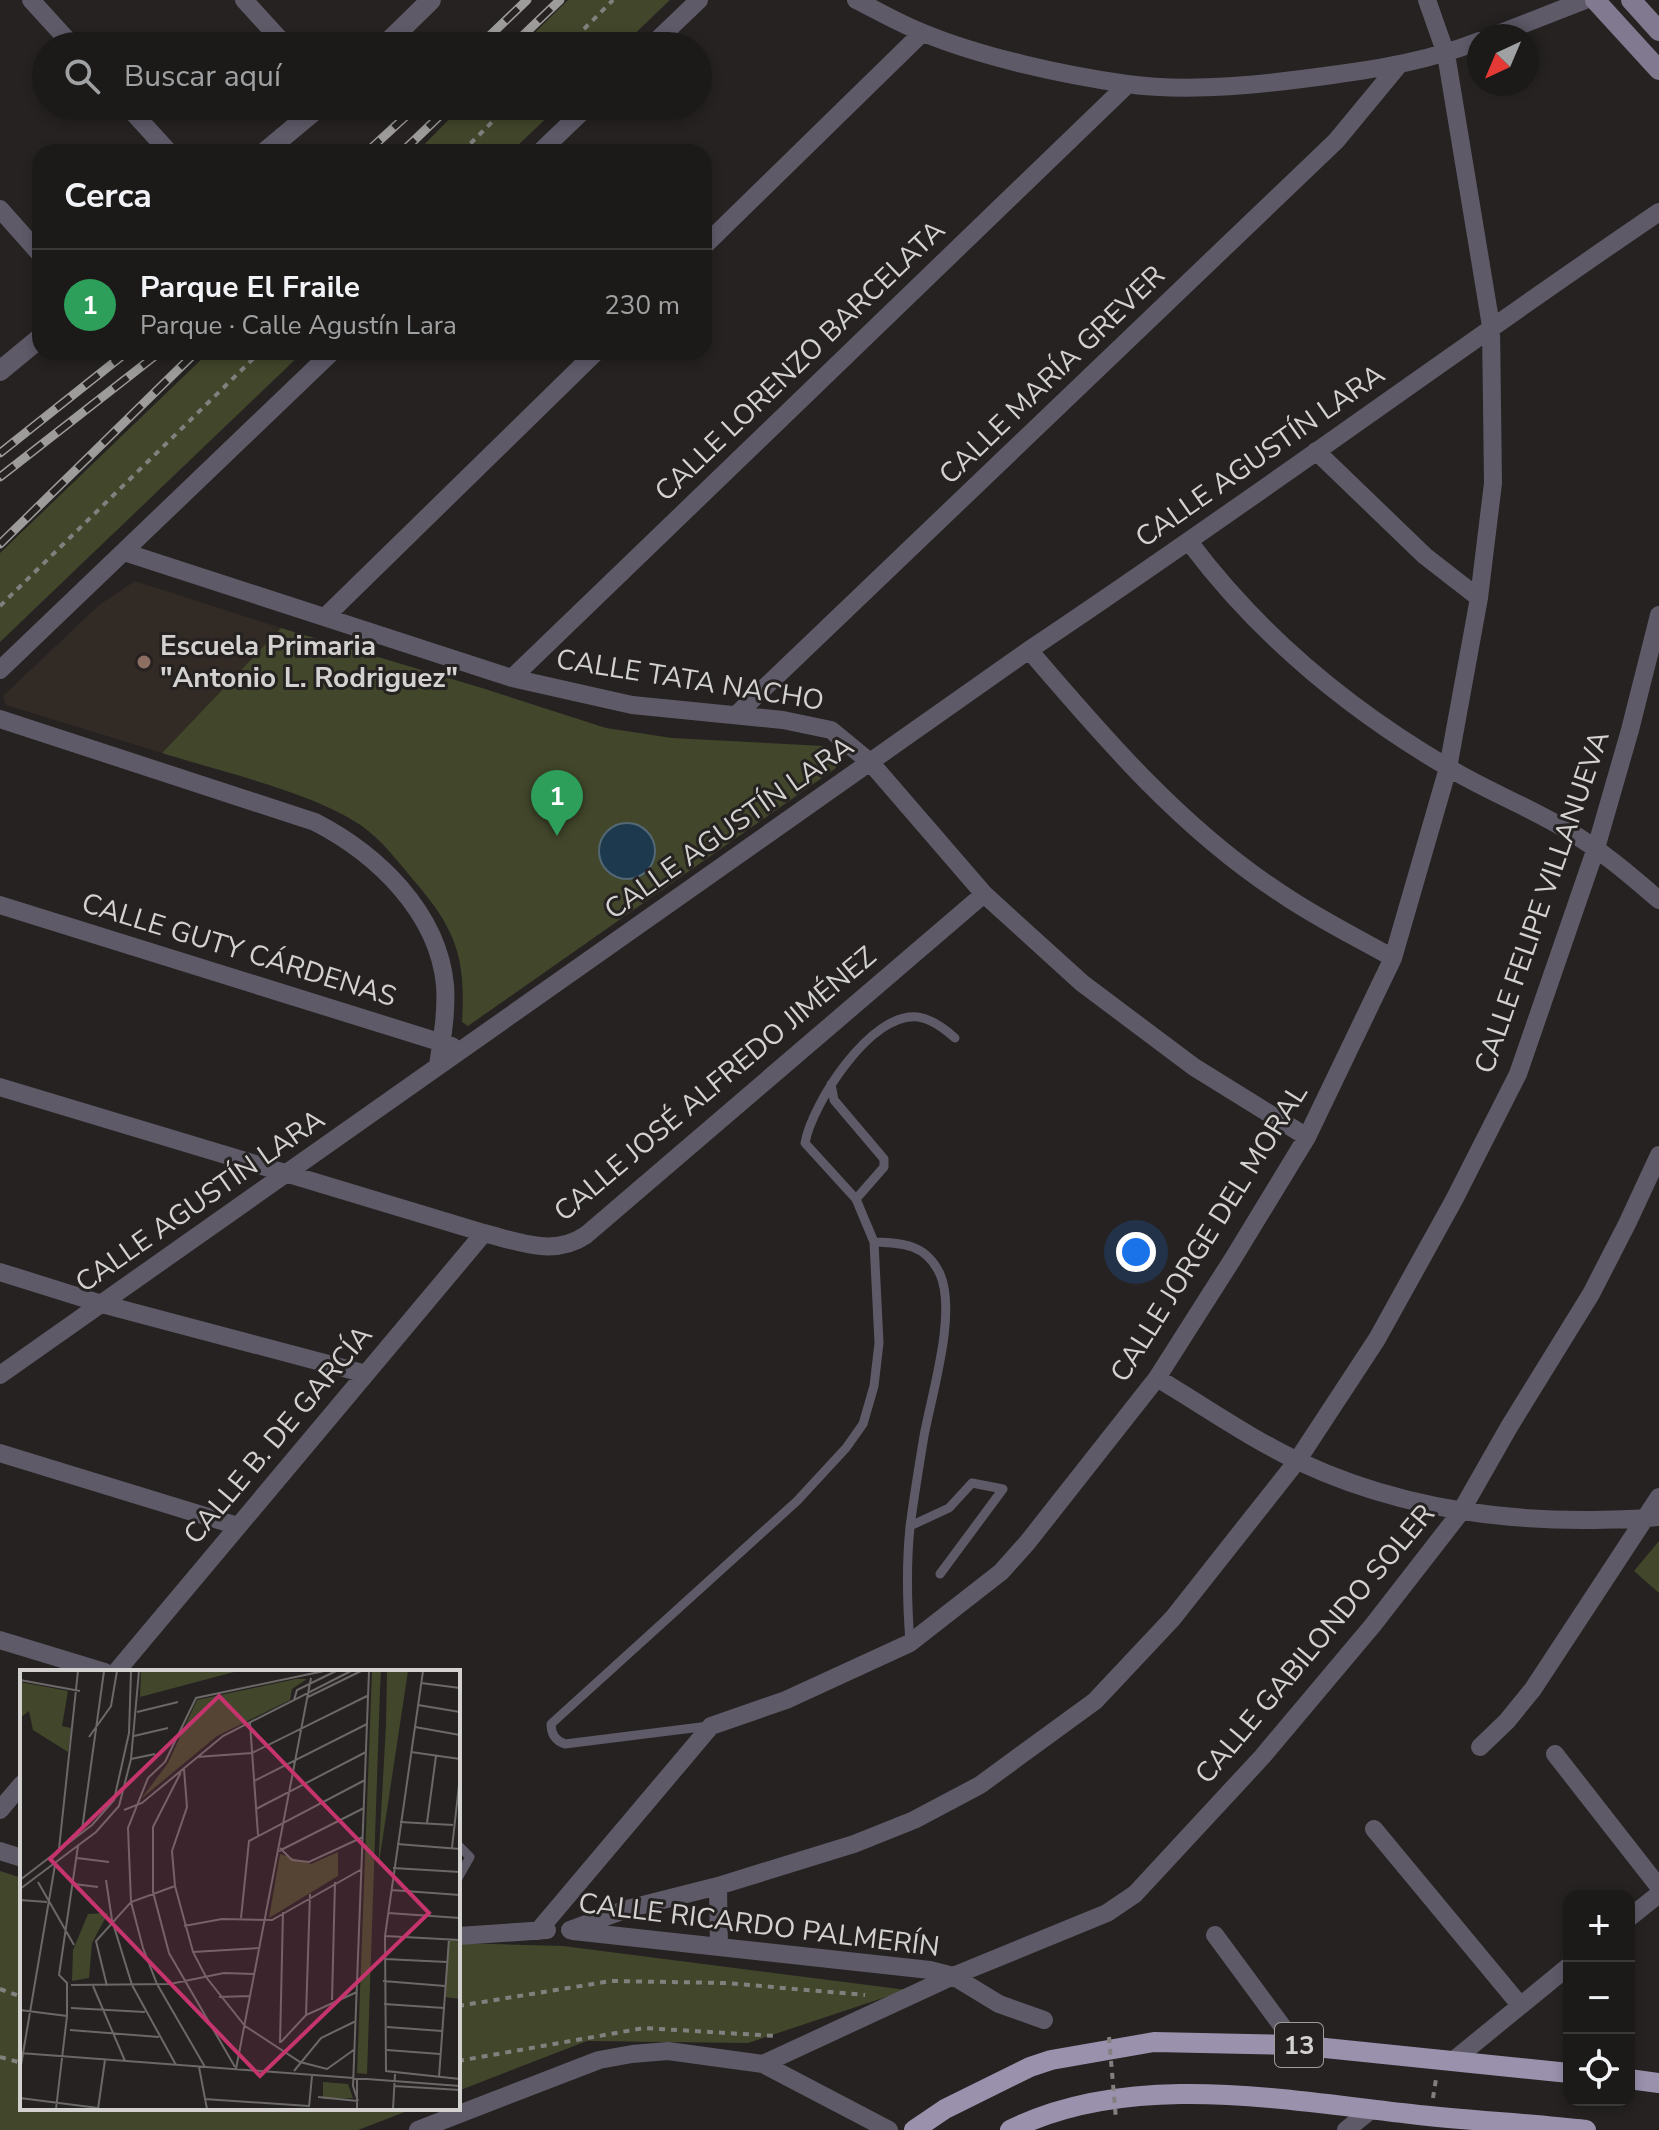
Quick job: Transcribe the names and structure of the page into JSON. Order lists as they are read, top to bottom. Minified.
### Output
{"streets":{"main road":["13"],"street":["CALLE LORENZO BARCELATA","CALLE MARÍA GREVER","CALLE AGUSTÍN LARA","CALLE TATA NACHO","CALLE FELIPE VILLANUEVA","CALLE GUTY CÁRDENAS","CALLE JOSÉ ALFREDO JIMÉNEZ","CALLE JORGE DEL MORAL","CALLE B. DE GARCÍA","CALLE GABILONDO SOLER","CALLE RICARDO PALMERÍN"]},"crossings":[["CALLE LORENZO BARCELATA","CALLE TATA NACHO"],["CALLE MARÍA GREVER","CALLE TATA NACHO"],["CALLE AGUSTÍN LARA","CALLE TATA NACHO"],["CALLE AGUSTÍN LARA","CALLE GUTY CÁRDENAS"],["CALLE AGUSTÍN LARA","CALLE JOSÉ ALFREDO JIMÉNEZ"],["CALLE AGUSTÍN LARA","CALLE JORGE DEL MORAL"],["CALLE TATA NACHO","CALLE JOSÉ ALFREDO JIMÉNEZ"],["CALLE TATA NACHO","CALLE JORGE DEL MORAL"],["CALLE FELIPE VILLANUEVA","CALLE RICARDO PALMERÍN"],["CALLE JOSÉ ALFREDO JIMÉNEZ","CALLE B. DE GARCÍA"],["CALLE GABILONDO SOLER","CALLE RICARDO PALMERÍN"]],"places":["Escuela Primaria \"Antonio L. Rodriguez\""],"north":"bottom left","page":{"search":"Buscar aquí","heading":"Cerca","list":[{"mark":"1","name":"Parque El Fraile","note":"Parque · Calle Agustín Lara","value":"230 m"}],"pins":"1","map_buttons":["+","−"]}}
